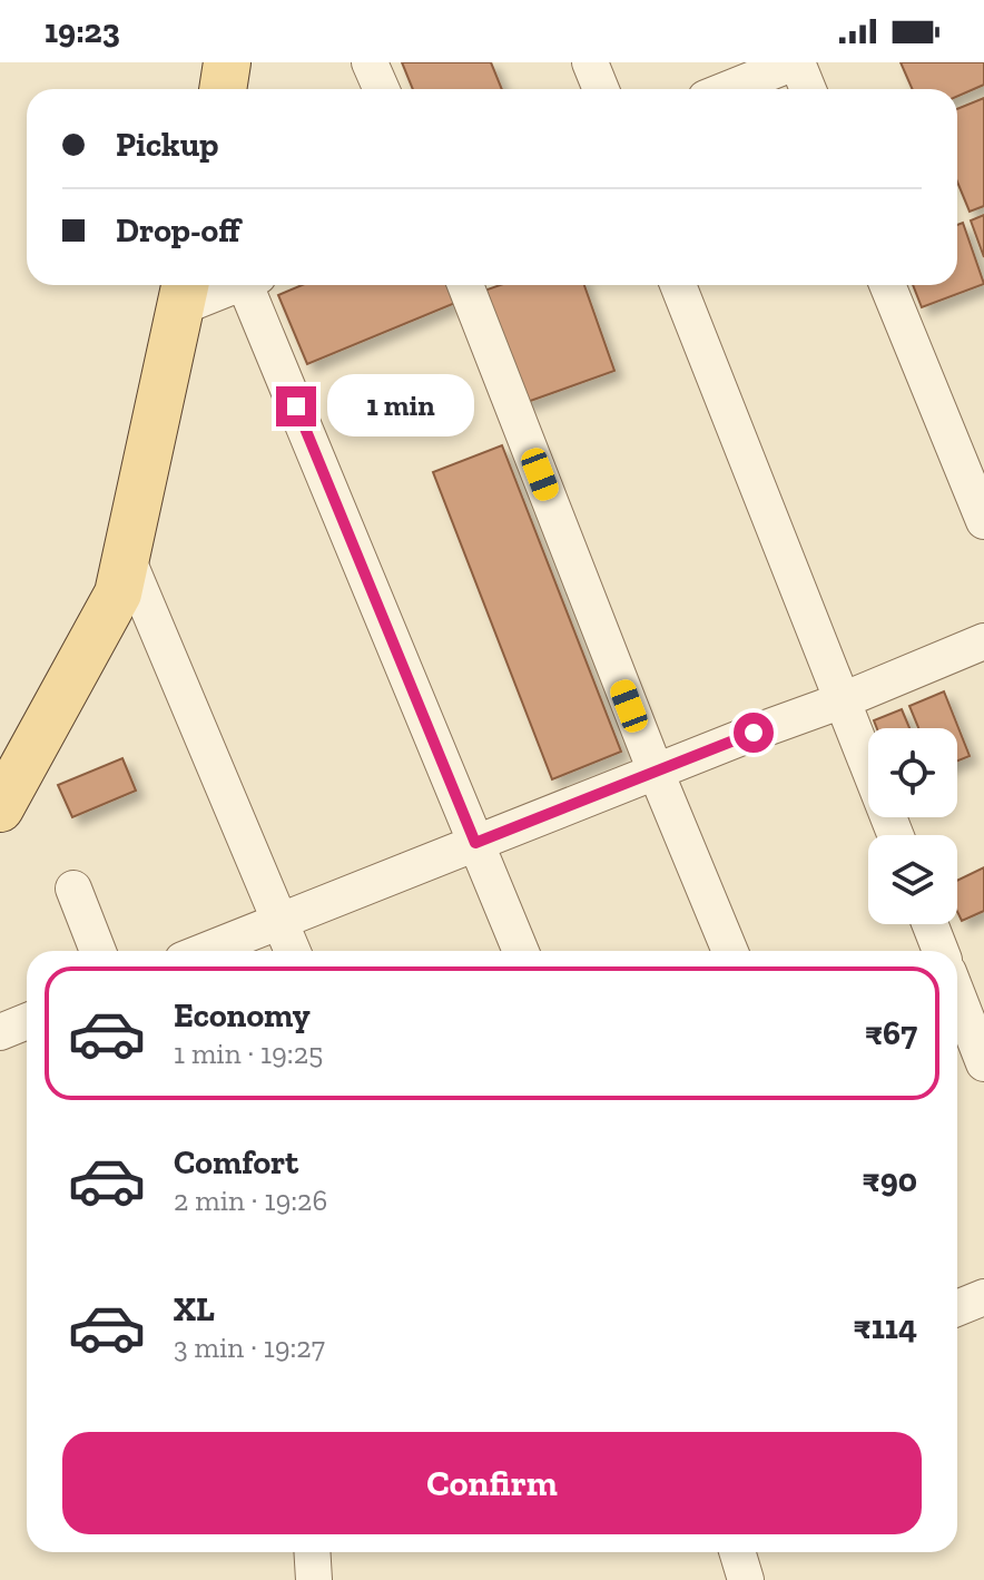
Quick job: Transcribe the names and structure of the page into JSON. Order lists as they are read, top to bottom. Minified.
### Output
{"page":{"status":"19:23","banner":["Pickup","Drop-off"],"bubble":"1 min","list":[{"name":"Economy","note":"1 min · 19:25","value":"₹67"},{"name":"Comfort","note":"2 min · 19:26","value":"₹90"},{"name":"XL","note":"3 min · 19:27","value":"₹114"}],"buttons":"Confirm"}}
